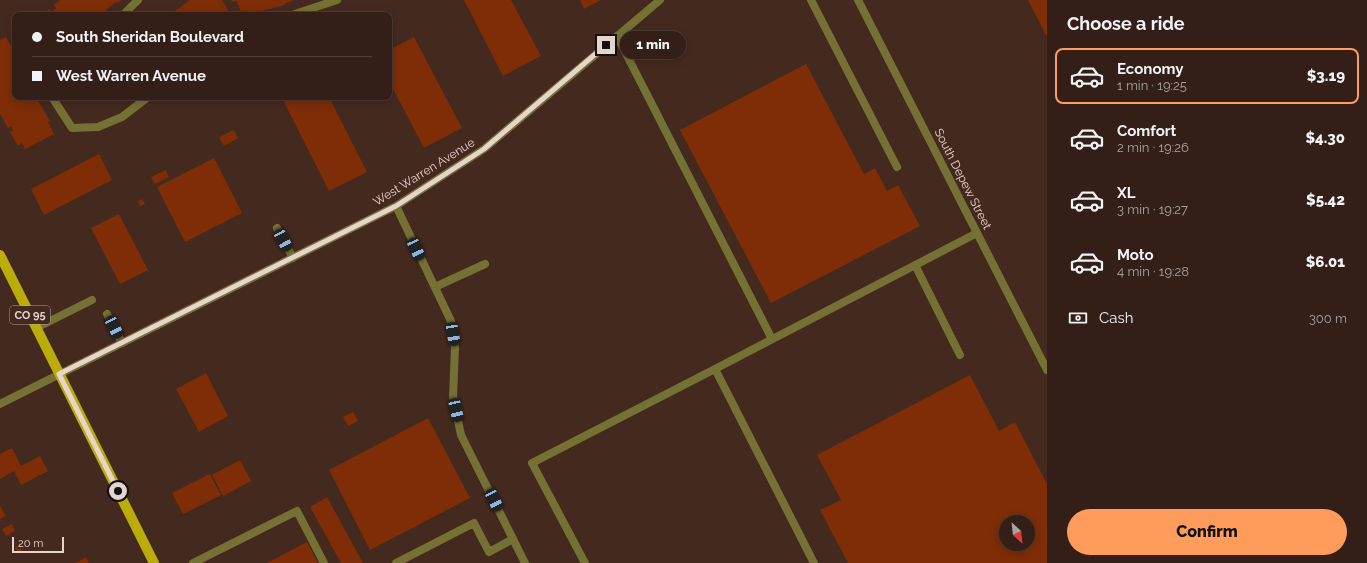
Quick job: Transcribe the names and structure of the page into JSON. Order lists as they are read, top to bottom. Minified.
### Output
{"streets":{"main road":["CO 95"],"street":["West Warren Avenue","South Depew Street"]},"crossings":[["West Warren Avenue","CO 95"]],"scale_bar":"20 m","north":"bottom right","page":{"heading":"Choose a ride","banner":["South Sheridan Boulevard","West Warren Avenue"],"bubble":"1 min","list":[{"name":"Economy","note":"1 min · 19:25","value":"$3.19"},{"name":"Comfort","note":"2 min · 19:26","value":"$4.30"},{"name":"XL","note":"3 min · 19:27","value":"$5.42"},{"name":"Moto","note":"4 min · 19:28","value":"$6.01"}],"pay":["Cash","300 m"],"buttons":"Confirm","scale":"20 m"}}
